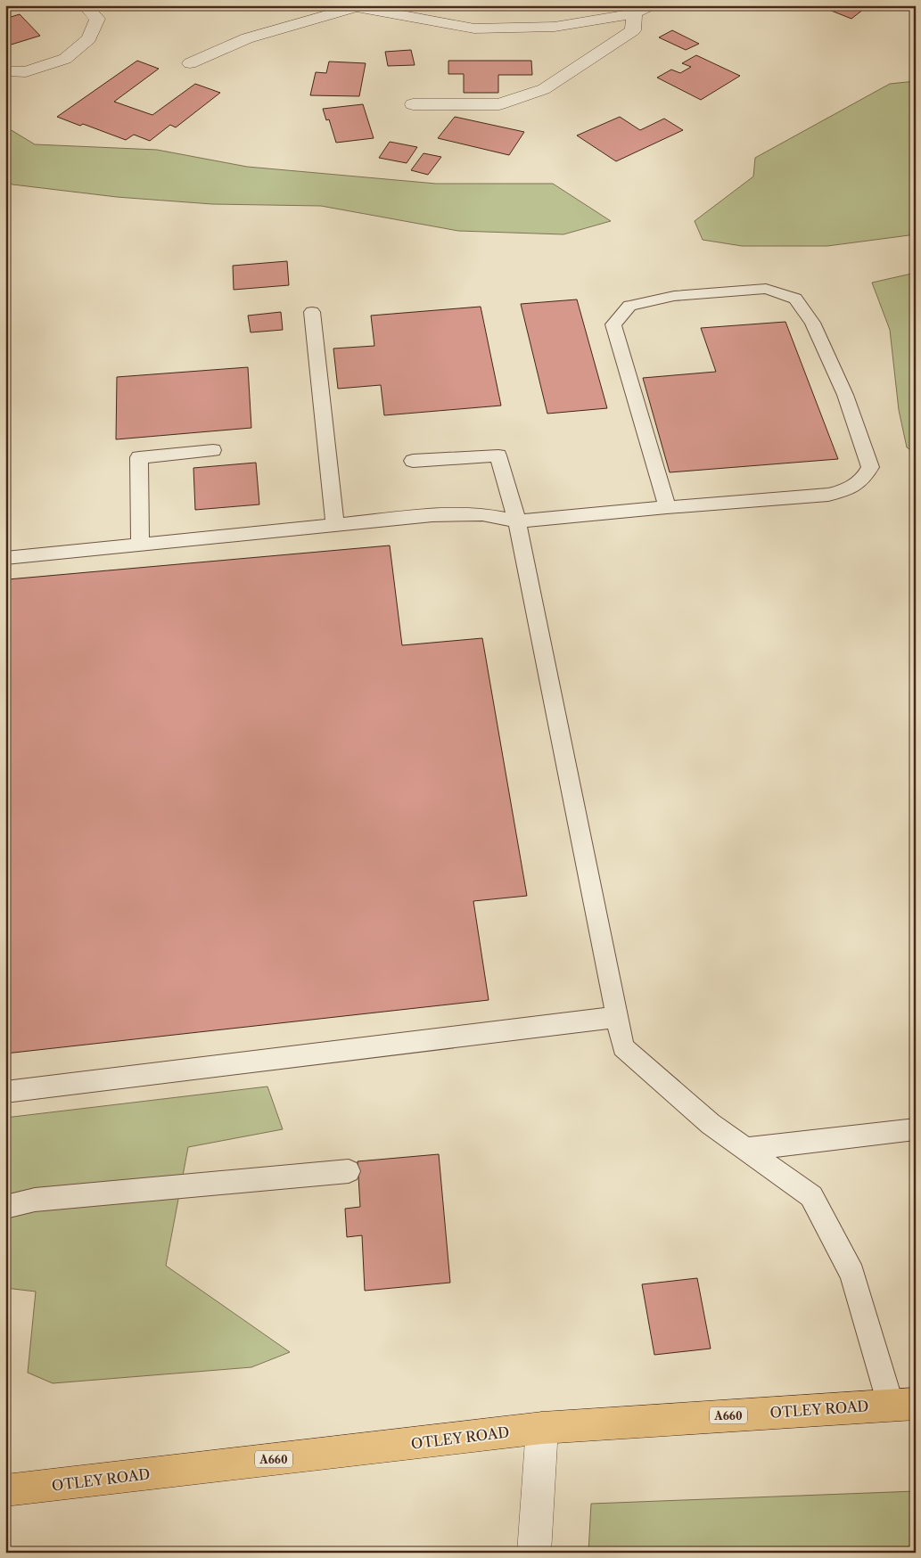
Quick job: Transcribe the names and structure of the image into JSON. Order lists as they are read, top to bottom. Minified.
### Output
{"streets":{"highway":["OTLEY ROAD","A660"]}}
